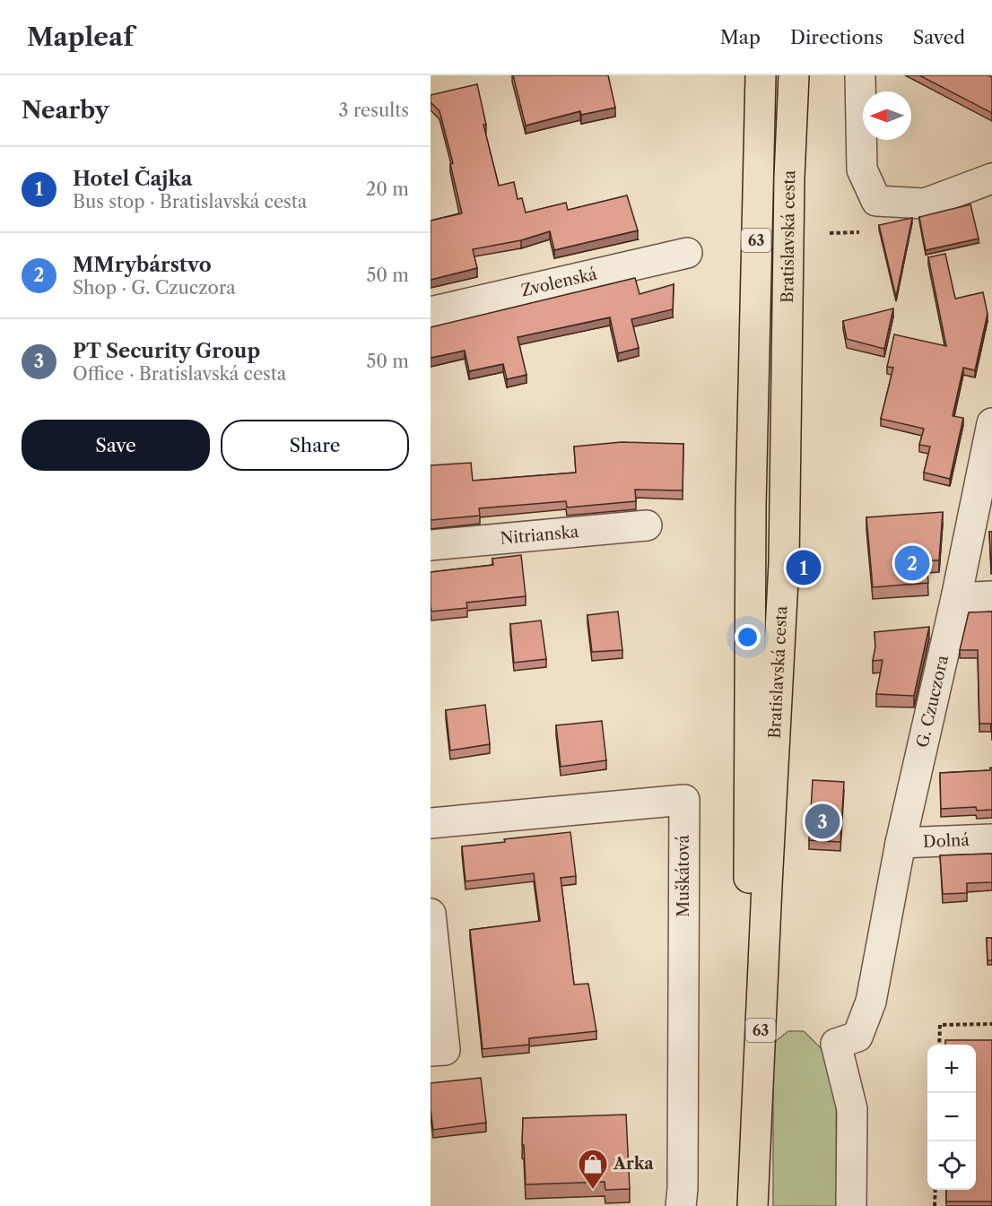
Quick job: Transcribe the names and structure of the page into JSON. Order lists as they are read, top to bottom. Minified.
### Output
{"streets":{"main road":["Bratislavská cesta","63"],"street":["Zvolenská","Nitrianska","G. Czuczora","Dolná","Muškátová"]},"crossings":[["G. Czuczora","Dolná"]],"places":{"shop":["Arka"]},"north":"left","page":{"header":"Mapleaf","nav":["Map","Directions","Saved"],"heading":["Nearby","3 results"],"list":[{"mark":"1","name":"Hotel Čajka","note":"Bus stop · Bratislavská cesta","value":"20 m"},{"mark":"2","name":"MMrybárstvo","note":"Shop · G. Czuczora","value":"50 m"},{"mark":"3","name":"PT Security Group","note":"Office · Bratislavská cesta","value":"50 m"}],"buttons":["Save","Share"],"pins":["2","1","3"],"map_buttons":["+","−"]}}
